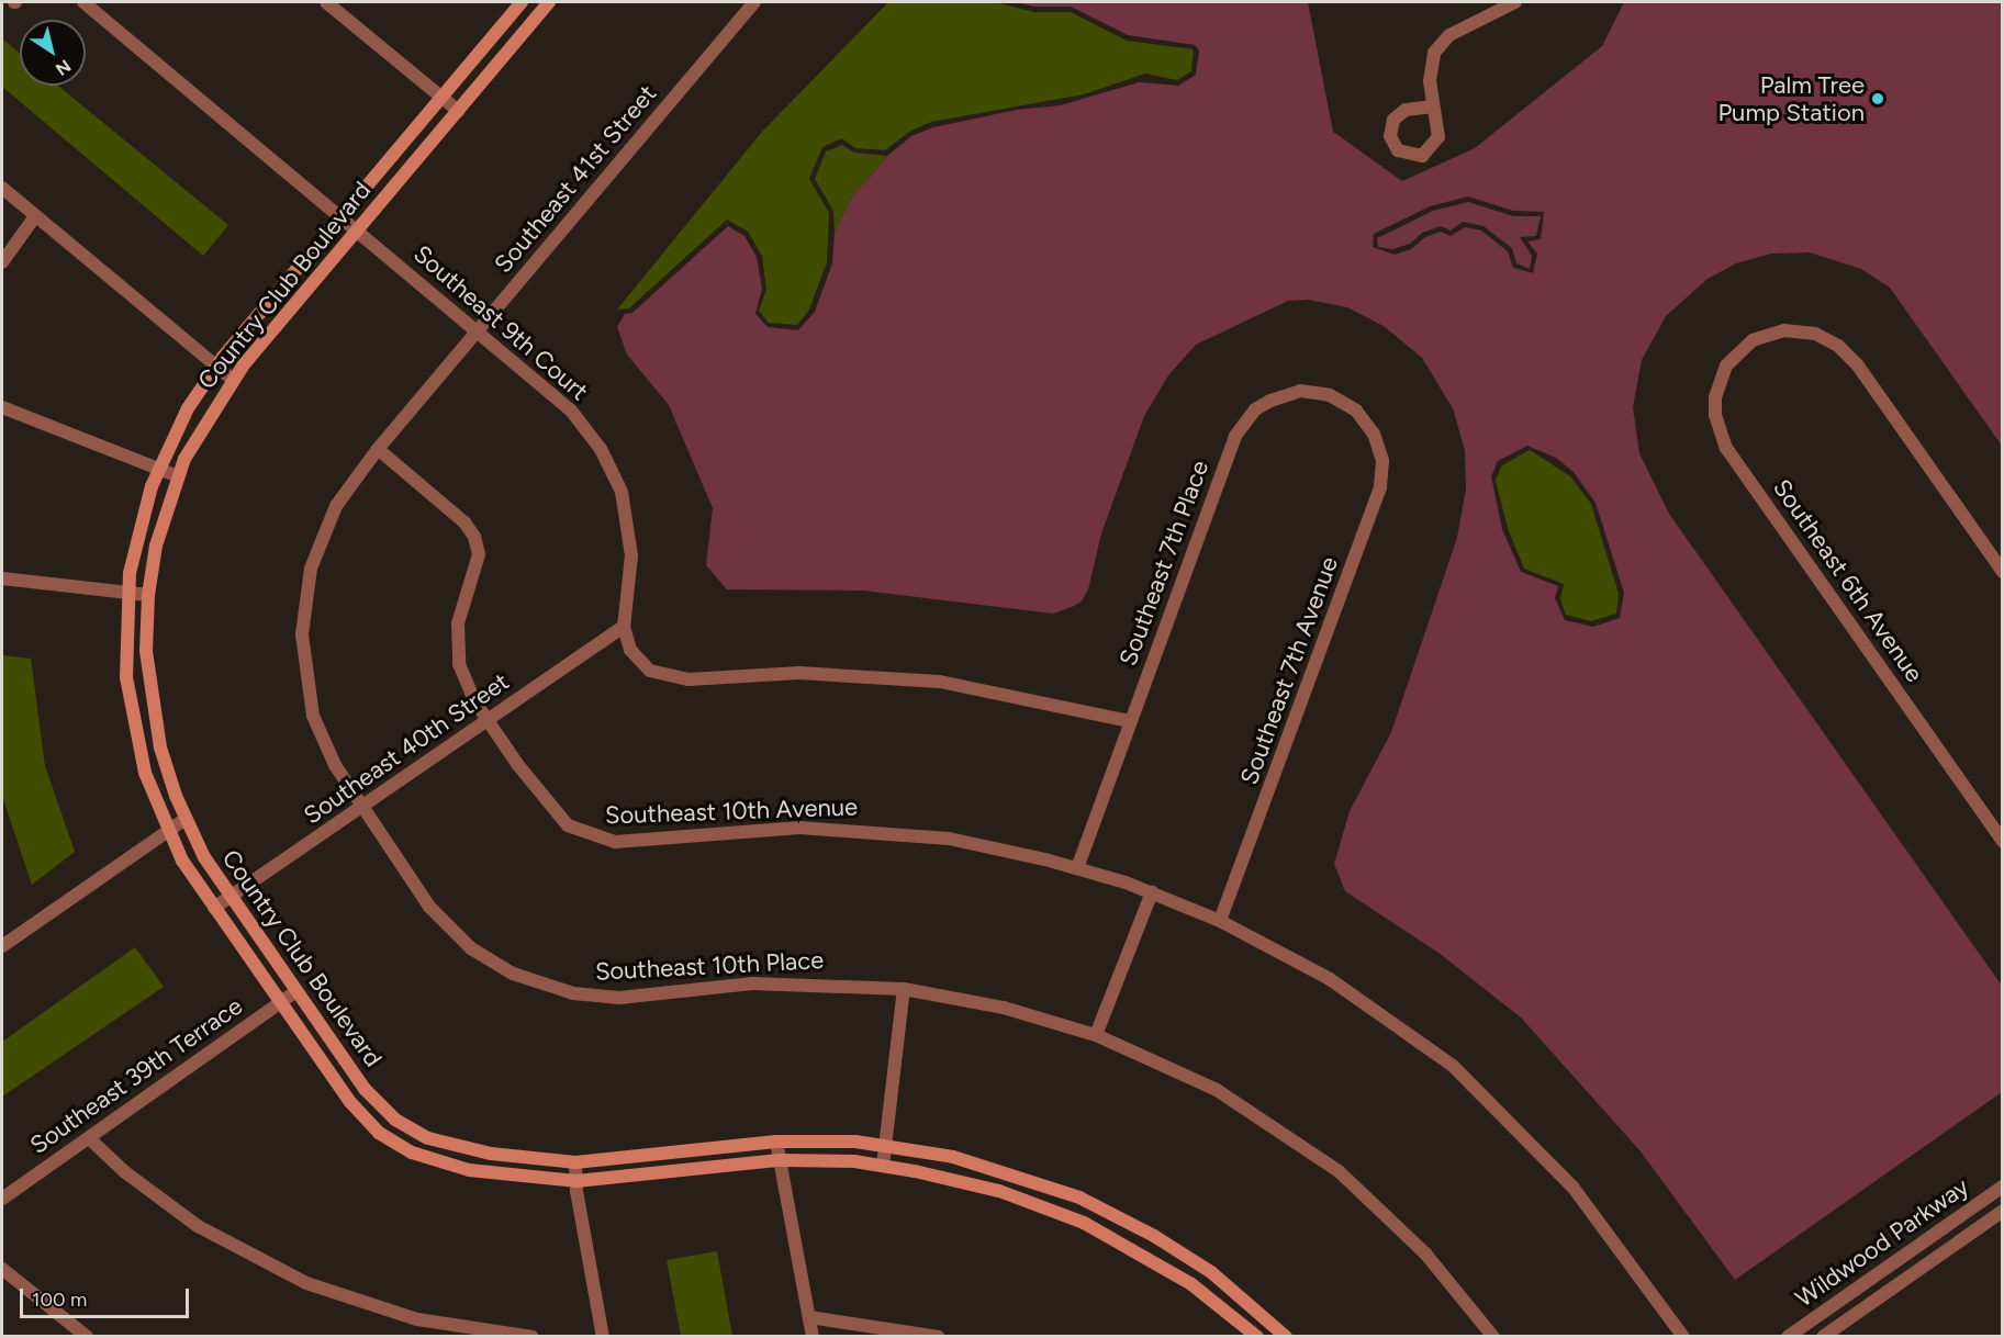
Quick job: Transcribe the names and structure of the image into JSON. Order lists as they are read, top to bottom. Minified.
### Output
{"streets":{"main road":["Country Club Boulevard"],"street":["Southeast 41st Street","Southeast 9th Court","Southeast 7th Place","Southeast 6th Avenue","Southeast 7th Avenue","Southeast 40th Street","Southeast 10th Avenue","Southeast 10th Place","Southeast 39th Terrace","Wildwood Parkway"]},"crossings":[["Southeast 41st Street","Southeast 9th Court"],["Southeast 41st Street","Southeast 40th Street"],["Southeast 41st Street","Southeast 10th Avenue"],["Southeast 41st Street","Southeast 10th Place"],["Country Club Boulevard","Southeast 9th Court"],["Country Club Boulevard","Southeast 40th Street"],["Country Club Boulevard","Southeast 39th Terrace"],["Southeast 9th Court","Southeast 7th Place"],["Southeast 9th Court","Southeast 40th Street"],["Southeast 7th Place","Southeast 7th Avenue"],["Southeast 7th Place","Southeast 10th Avenue"],["Southeast 7th Avenue","Southeast 10th Avenue"],["Southeast 40th Street","Southeast 10th Avenue"],["Southeast 40th Street","Southeast 10th Place"]],"places":["Palm Tree Pump Station"],"scale_bar":"100 m","north":"bottom right"}
